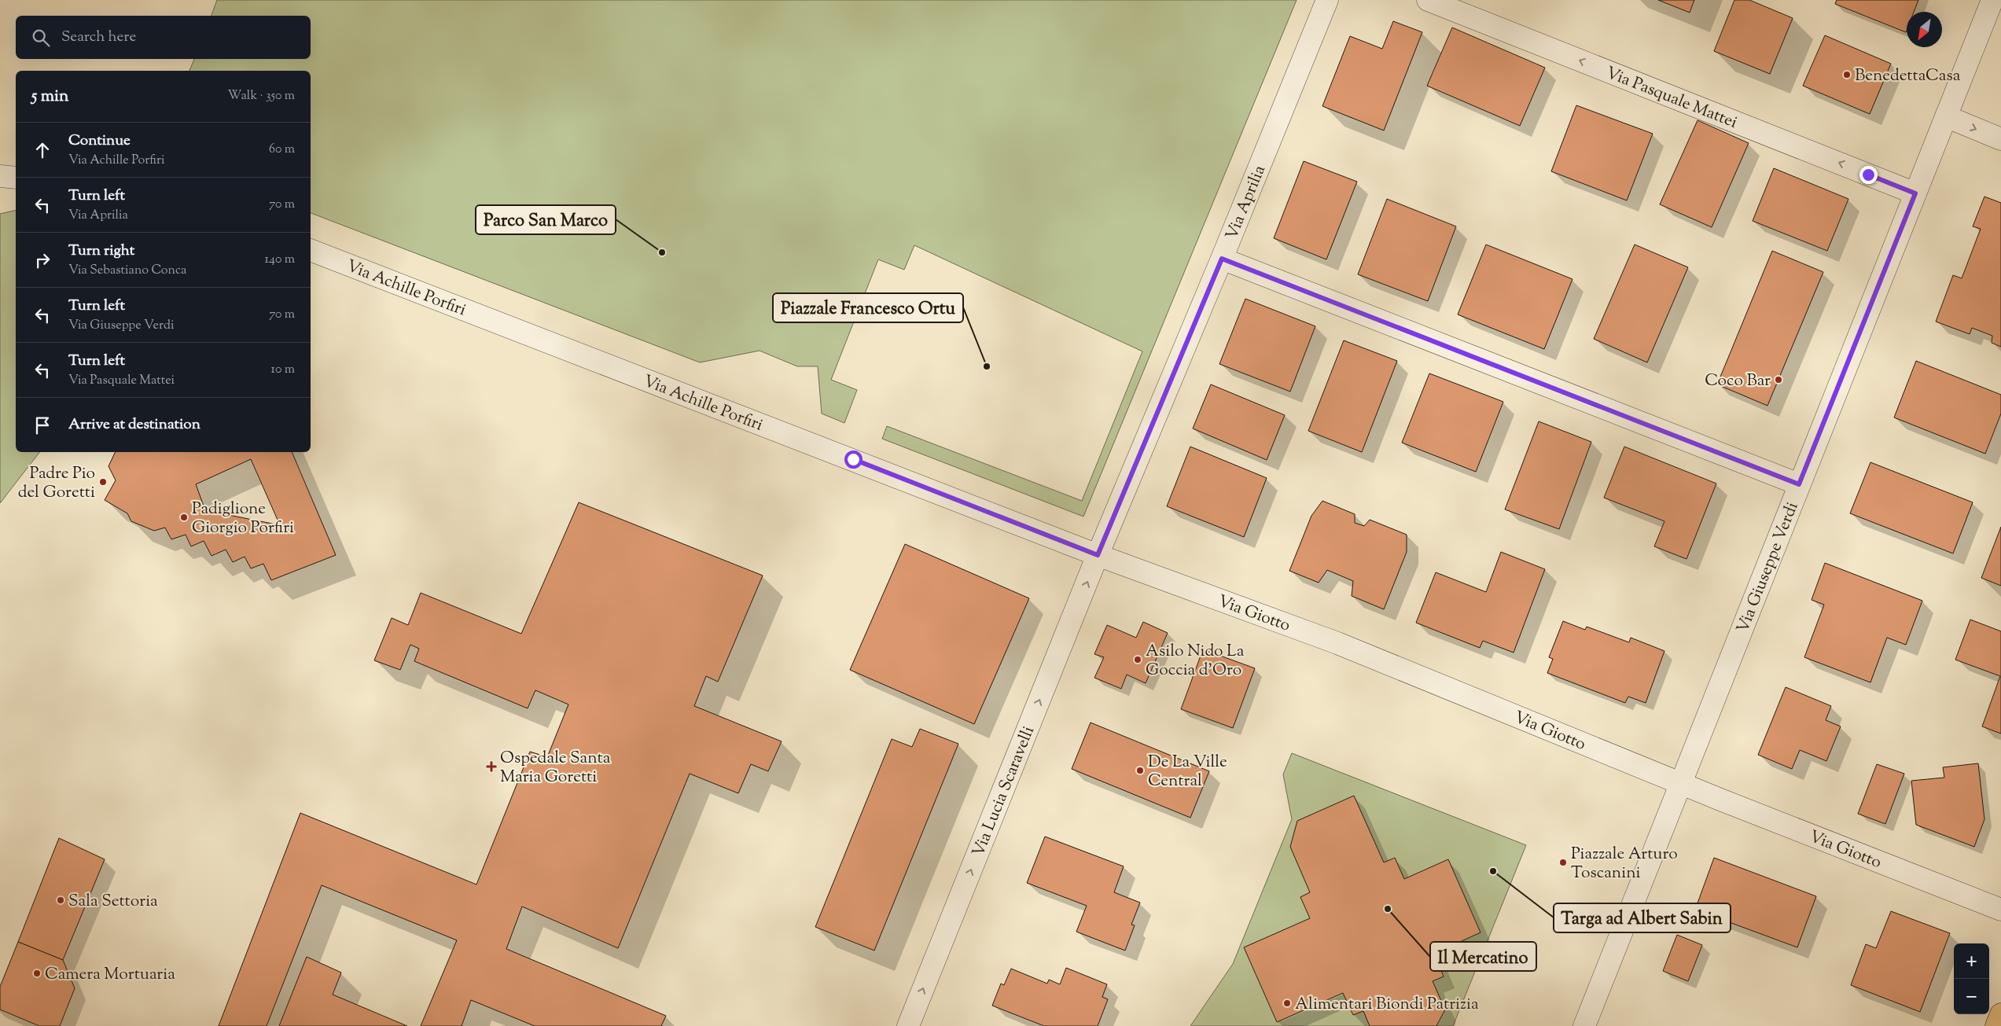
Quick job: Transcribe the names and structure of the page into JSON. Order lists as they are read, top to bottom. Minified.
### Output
{"streets":{"street":["Via Pasquale Mattei","Via Aprilia","Via Achille Porfiri","Via Giuseppe Verdi","Via Giotto","Via Lucia Scaravelli"]},"crossings":[["Via Pasquale Mattei","Via Giuseppe Verdi"],["Via Aprilia","Via Achille Porfiri"],["Via Aprilia","Via Giotto"],["Via Aprilia","Via Lucia Scaravelli"],["Via Achille Porfiri","Via Giotto"],["Via Achille Porfiri","Via Lucia Scaravelli"],["Via Giuseppe Verdi","Via Giotto"],["Via Giotto","Via Lucia Scaravelli"]],"one_way":["Via Pasquale Mattei","Via Lucia Scaravelli"],"places":{"other":["BenedettaCasa","Parco San Marco","Piazzale Francesco Ortu","Coco Bar","Padre Pio del Goretti","Padiglione Giorgio Porfiri","Asilo Nido La Goccia d'Oro","De La Ville Central","Piazzale Arturo Toscanini","Targa ad Albert Sabin","Sala Settoria","Il Mercatino","Camera Mortuaria","Alimentari Biondi Patrizia"],"health":["Ospedale Santa Maria Goretti"]},"north":"bottom left","page":{"search":"Search here","heading":["5 min","Walk · 350 m"],"list":[["Continue","Via Achille Porfiri","60 m"],["Turn left","Via Aprilia","70 m"],["Turn right","Via Sebastiano Conca","140 m"],["Turn left","Via Giuseppe Verdi","70 m"],["Turn left","Via Pasquale Mattei","10 m"],"Arrive at destination"],"map_buttons":["+","−"]}}
